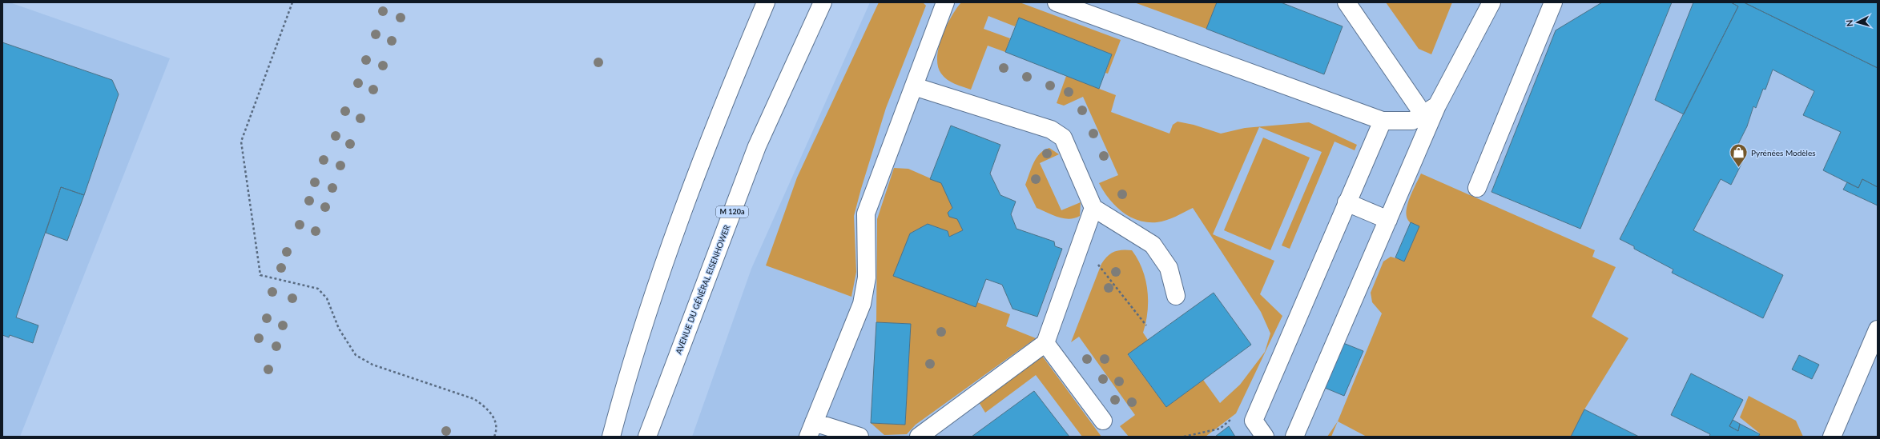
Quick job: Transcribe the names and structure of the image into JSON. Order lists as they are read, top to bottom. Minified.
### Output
{"streets":{"main road":["M 120a","AVENUE DU GÉNÉRAL EISENHOWER"]},"places":{"shop":["Pyrénées Modèles"]},"north":"left"}
